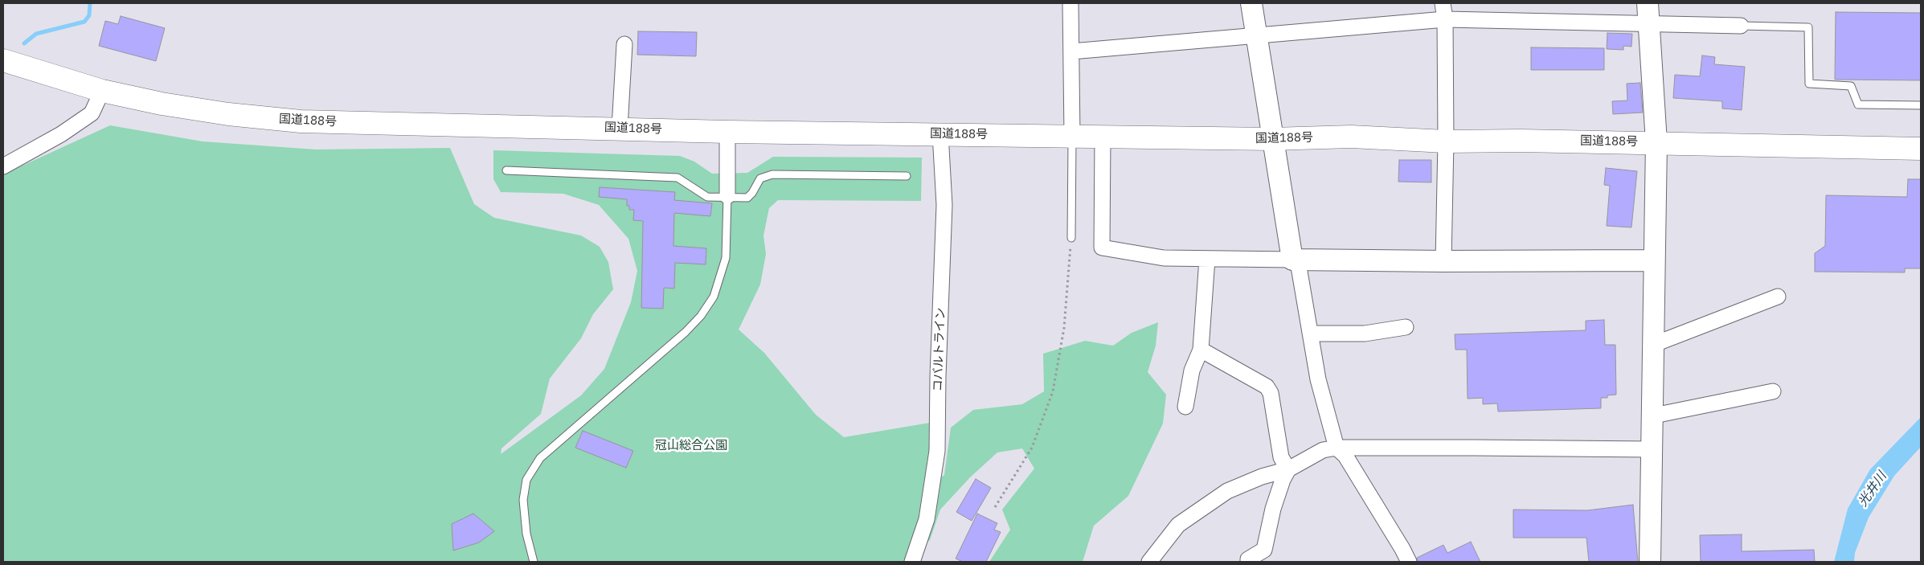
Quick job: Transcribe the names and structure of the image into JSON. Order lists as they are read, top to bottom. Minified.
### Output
{"streets":{"highway":["国道188号"],"street":["コバルトライン"]},"crossings":[["国道188号","コバルトライン"]],"water":["光井川"],"parks":["冠山総合公園"]}
